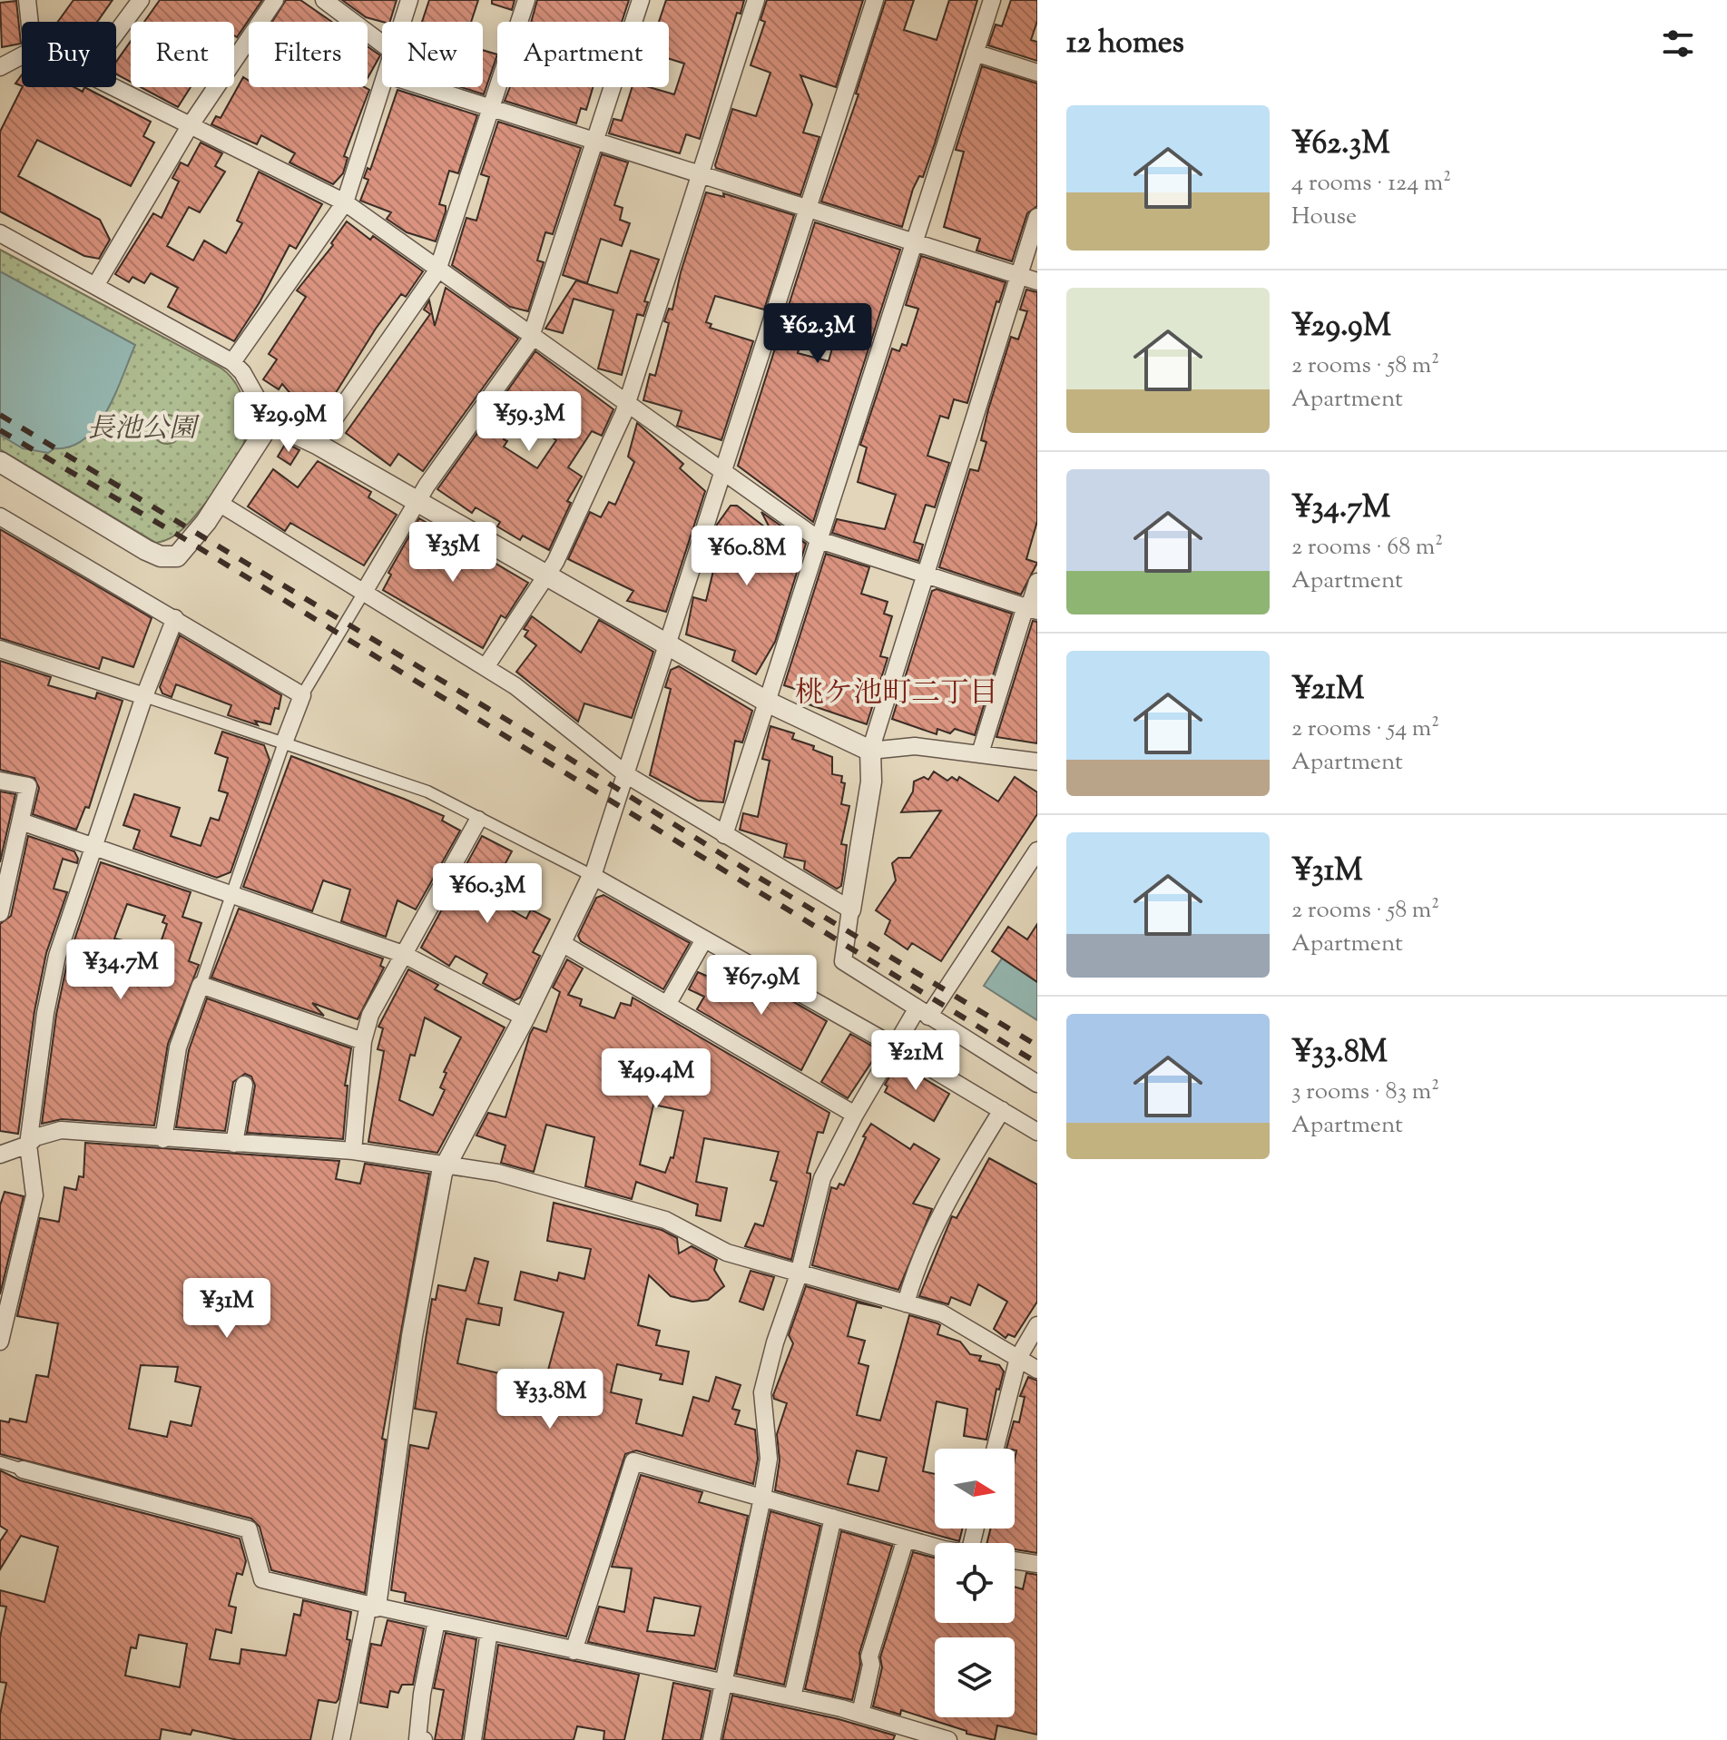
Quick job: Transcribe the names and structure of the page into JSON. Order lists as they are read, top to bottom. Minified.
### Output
{"districts":["桃ケ池町二丁目"],"parks":["長池公園"],"north":"right","page":{"heading":"12 homes","chip":["Buy","Rent","Filters","New","Apartment"],"list":[{"name":"¥62.3M","note":"4 rooms · 124 m² · House"},{"name":"¥29.9M","note":"2 rooms · 58 m² · Apartment"},{"name":"¥34.7M","note":"2 rooms · 68 m² · Apartment"},{"name":"¥21M","note":"2 rooms · 54 m² · Apartment"},{"name":"¥31M","note":"2 rooms · 58 m² · Apartment"},{"name":"¥33.8M","note":"3 rooms · 83 m² · Apartment"}],"price":["¥62.3M","¥59.3M","¥29.9M","¥35M","¥60.8M","¥60.3M","¥34.7M","¥67.9M","¥21M","¥49.4M","¥31M","¥33.8M"]}}
